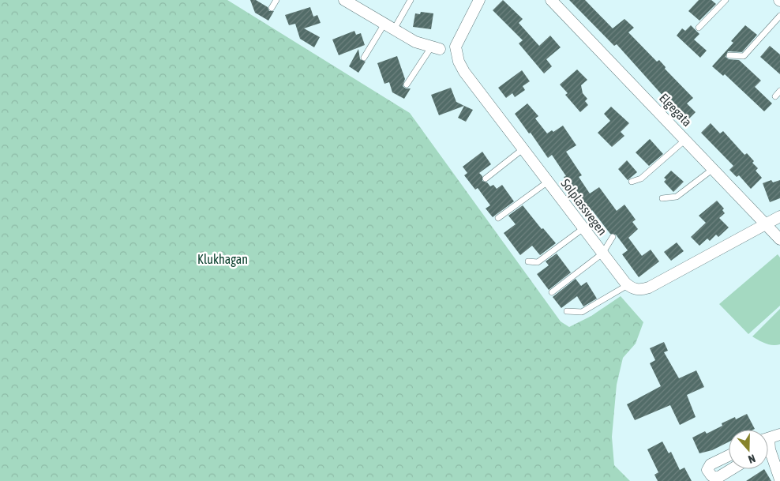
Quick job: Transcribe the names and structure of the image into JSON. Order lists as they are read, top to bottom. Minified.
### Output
{"streets":{"street":["Elgegata","Solplassvegen"]},"parks":["Klukhagan"],"north":"bottom"}
